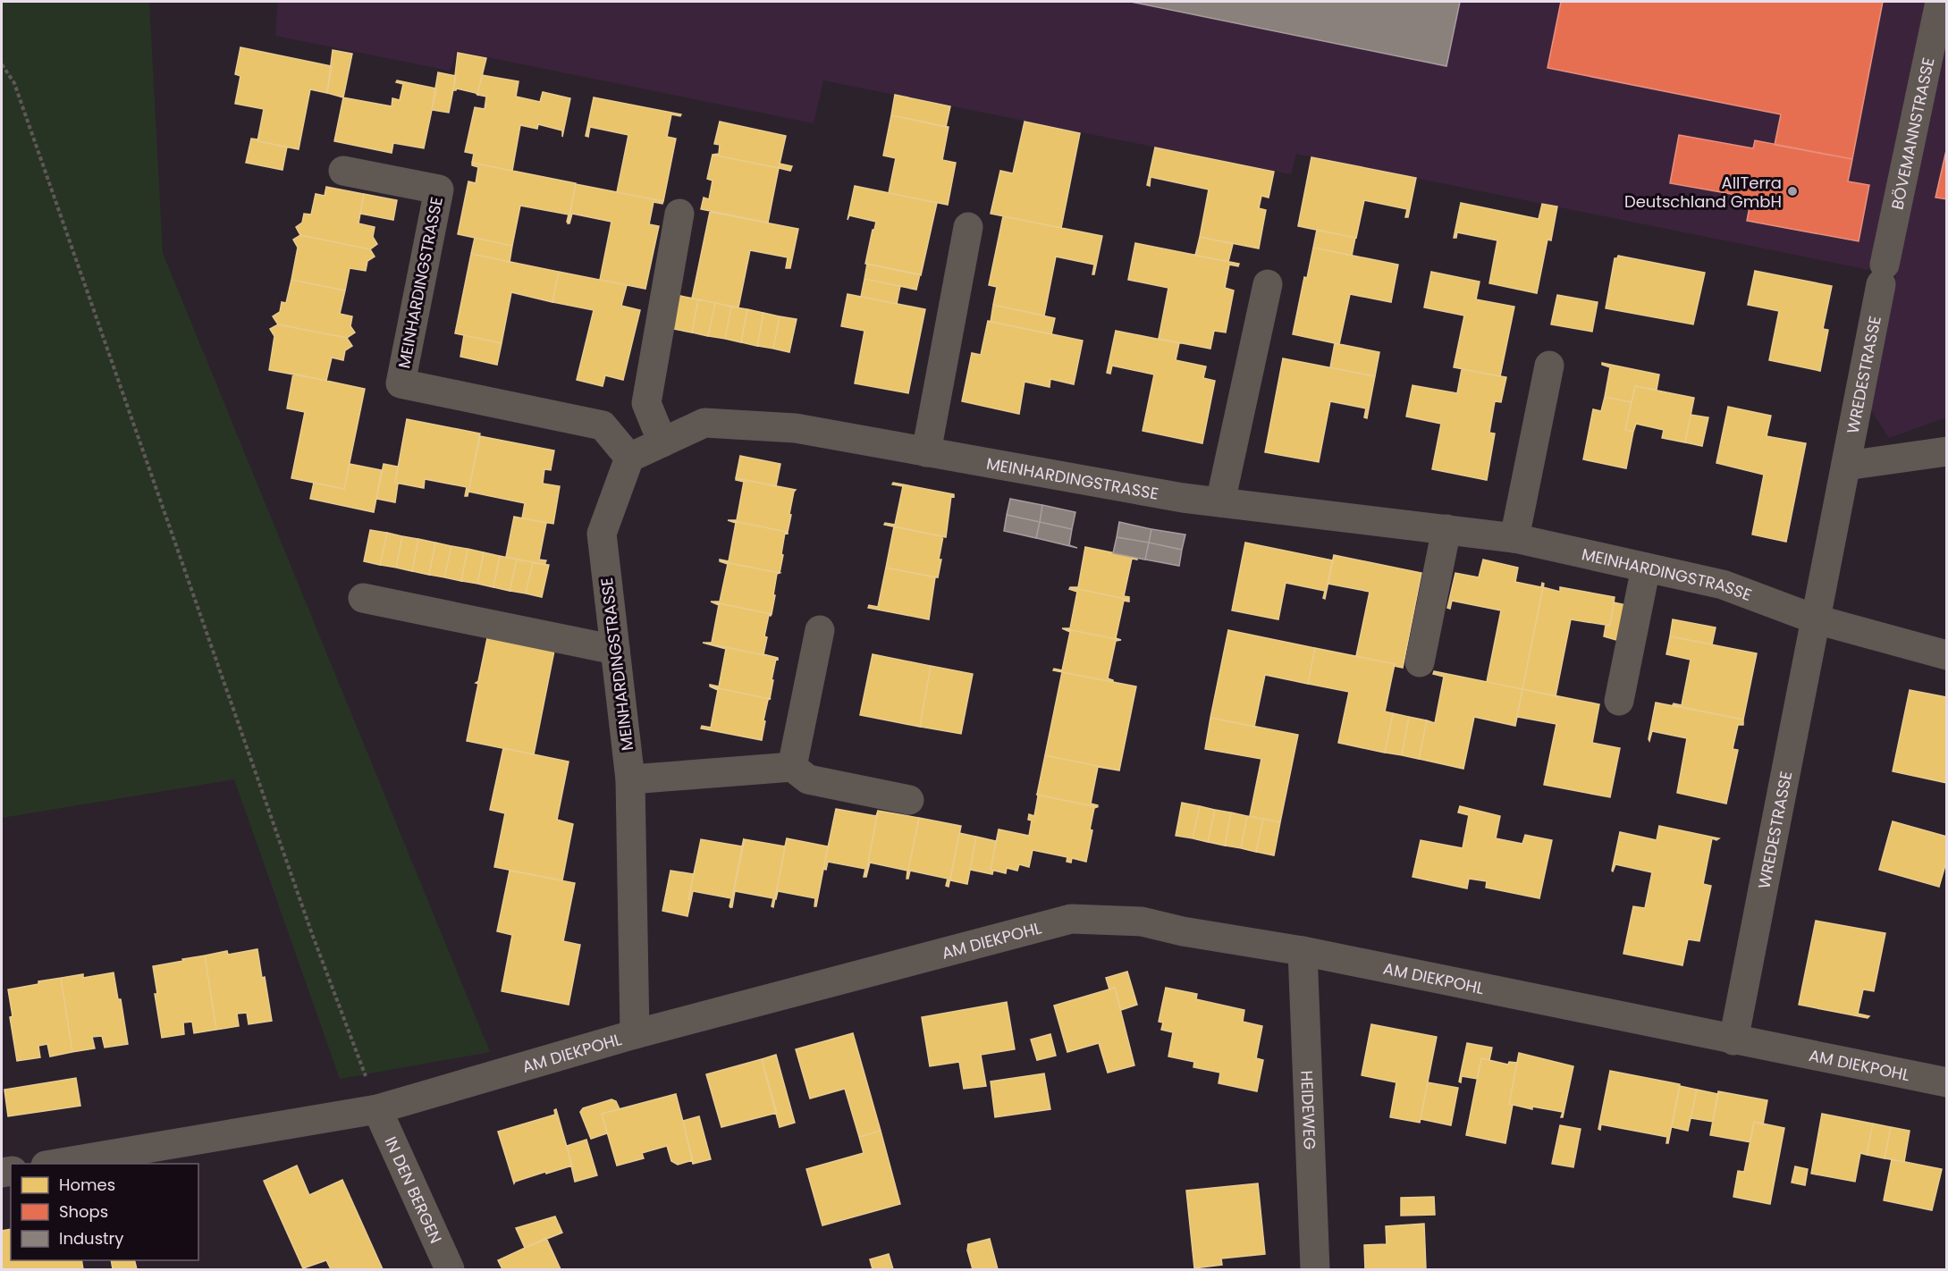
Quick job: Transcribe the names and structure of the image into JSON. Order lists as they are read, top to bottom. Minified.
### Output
{"streets":{"street":["BÖVEMANNSTRASSE","MEINHARDINGSTRASSE","WREDESTRASSE","AM DIEKPOHL","HEIDEWEG","IN DEN BERGEN"]},"crossings":[["BÖVEMANNSTRASSE","WREDESTRASSE"],["MEINHARDINGSTRASSE","WREDESTRASSE"],["MEINHARDINGSTRASSE","AM DIEKPOHL"],["WREDESTRASSE","AM DIEKPOHL"],["AM DIEKPOHL","HEIDEWEG"],["AM DIEKPOHL","IN DEN BERGEN"]],"places":["AllTerra Deutschland GmbH"],"legend":["Homes","Shops","Industry"]}
